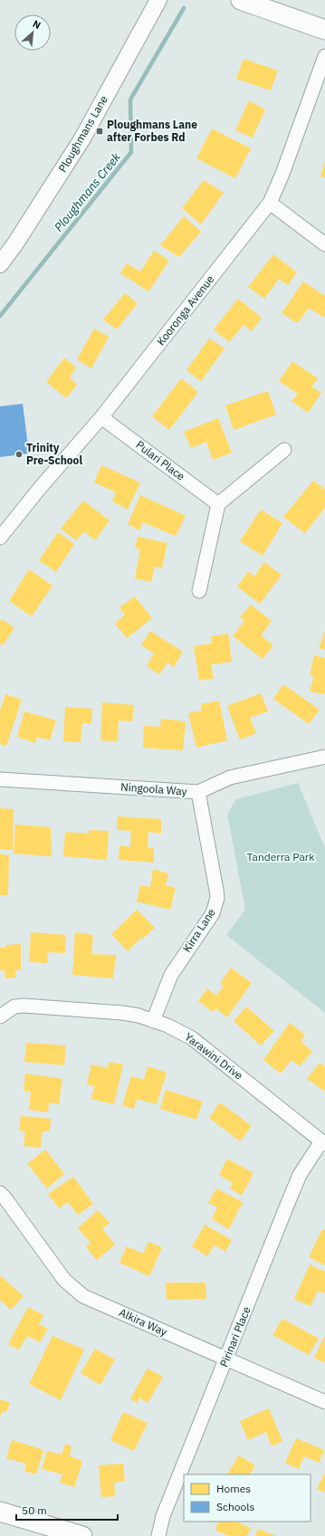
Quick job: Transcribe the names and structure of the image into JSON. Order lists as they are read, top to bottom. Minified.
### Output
{"streets":{"street":["Ploughmans Lane","Kooronga Avenue","Pulari Place","Ningoola Way","Kirra Lane","Yarawini Drive","Alkira Way","Pirinari Place"]},"crossings":[["Kooronga Avenue","Pulari Place"],["Ningoola Way","Kirra Lane"],["Kirra Lane","Yarawini Drive"],["Yarawini Drive","Pirinari Place"],["Alkira Way","Pirinari Place"]],"water":["Ploughmans Creek"],"parks":["Tanderra Park"],"places":{"transit":["Ploughmans Lane after Forbes Rd"],"other":["Trinity Pre-School"]},"legend":["Homes","Schools"],"scale_bar":"50 m","north":"top right"}
